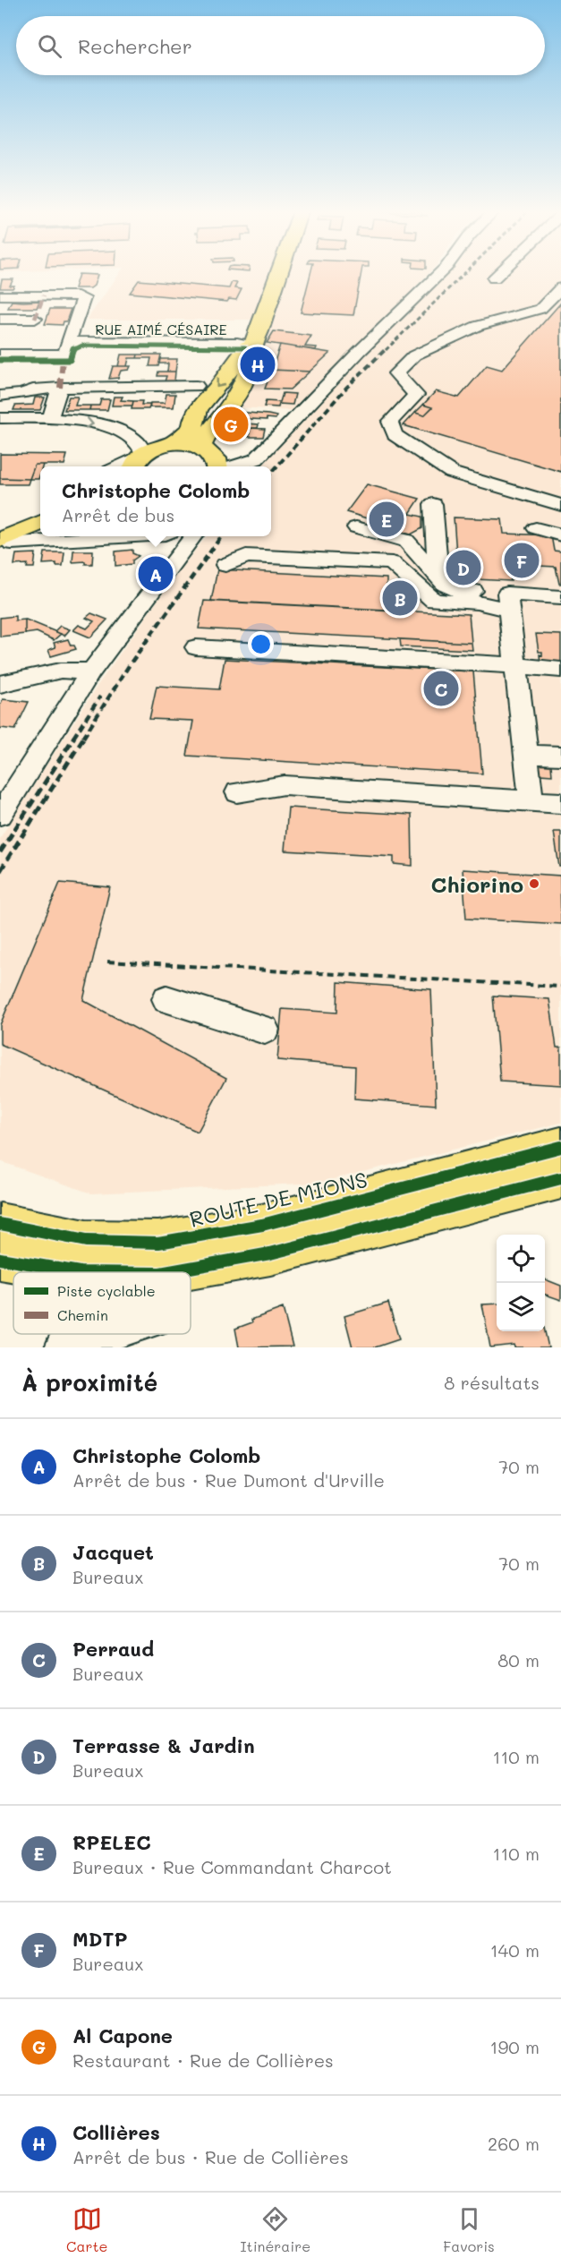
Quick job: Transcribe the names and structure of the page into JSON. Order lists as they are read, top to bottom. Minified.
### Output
{"streets":{"main road":["ROUTE DE MIONS"],"street":["RUE AIMÉ CÉSAIRE"]},"places":["Chiorino"],"legend":["Piste cyclable","Chemin"],"page":{"search":"Rechercher","pins":["H","G","E","F","D","A","B","C"],"popup":["Christophe Colomb","Arrêt de bus"],"heading":["À proximité","8 résultats"],"list":[{"mark":"A","name":"Christophe Colomb","note":"Arrêt de bus · Rue Dumont d'Urville","value":"70 m"},{"mark":"B","name":"Jacquet","note":"Bureaux","value":"70 m"},{"mark":"C","name":"Perraud","note":"Bureaux","value":"80 m"},{"mark":"D","name":"Terrasse & Jardin","note":"Bureaux","value":"110 m"},{"mark":"E","name":"RPELEC","note":"Bureaux · Rue Commandant Charcot","value":"110 m"},{"mark":"F","name":"MDTP","note":"Bureaux","value":"140 m"},{"mark":"G","name":"Al Capone","note":"Restaurant · Rue de Collières","value":"190 m"},{"mark":"H","name":"Collières","note":"Arrêt de bus · Rue de Collières","value":"260 m"}],"nav":["Carte","Itinéraire","Favoris"]}}
